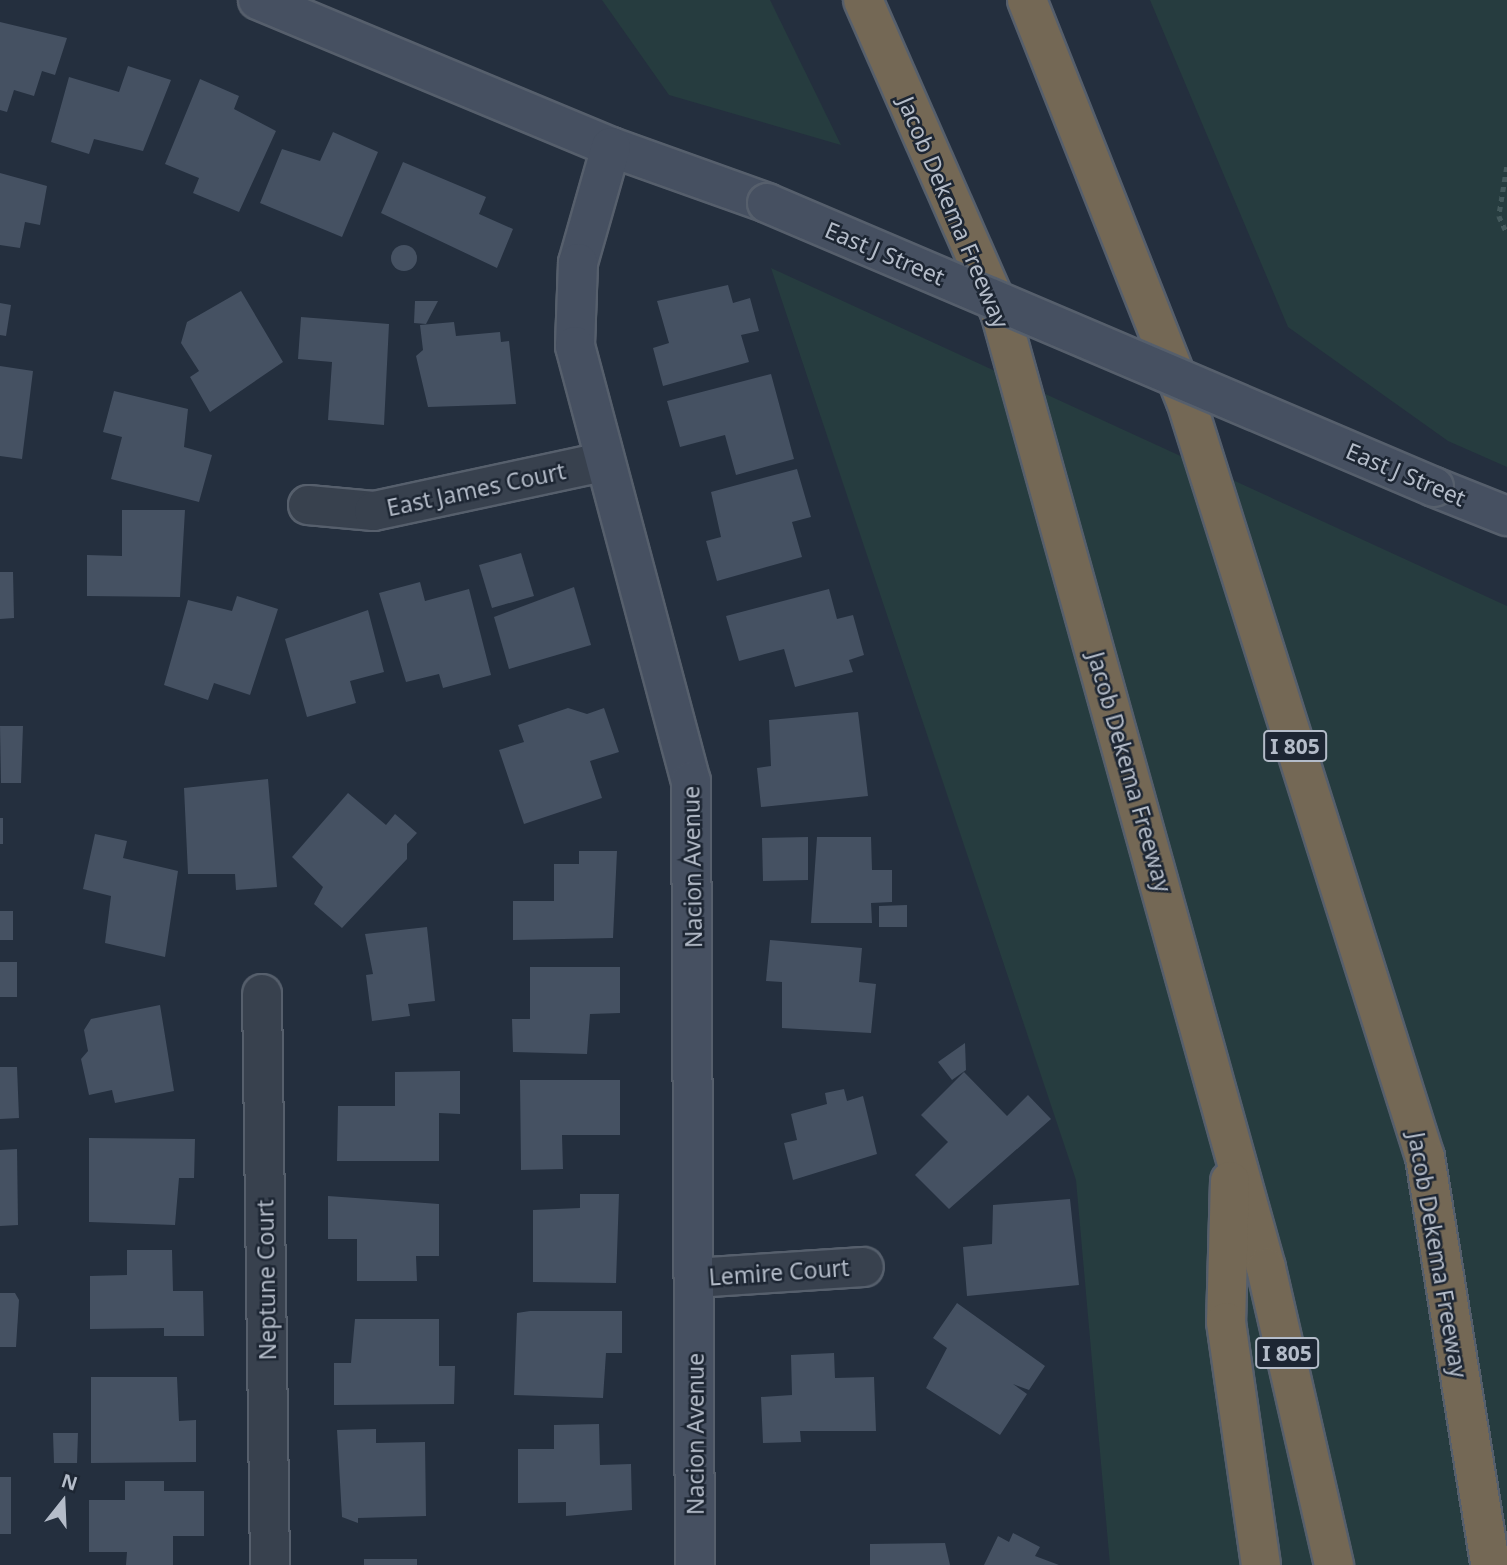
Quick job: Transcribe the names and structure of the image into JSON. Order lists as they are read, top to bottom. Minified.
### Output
{"streets":{"highway":["Jacob Dekema Freeway","I 805"],"street":["East J Street","East James Court","Nacion Avenue","Lemire Court","Neptune Court"]},"crossings":[["East J Street","Nacion Avenue"],["East James Court","Nacion Avenue"],["Nacion Avenue","Lemire Court"]],"north":"top"}
